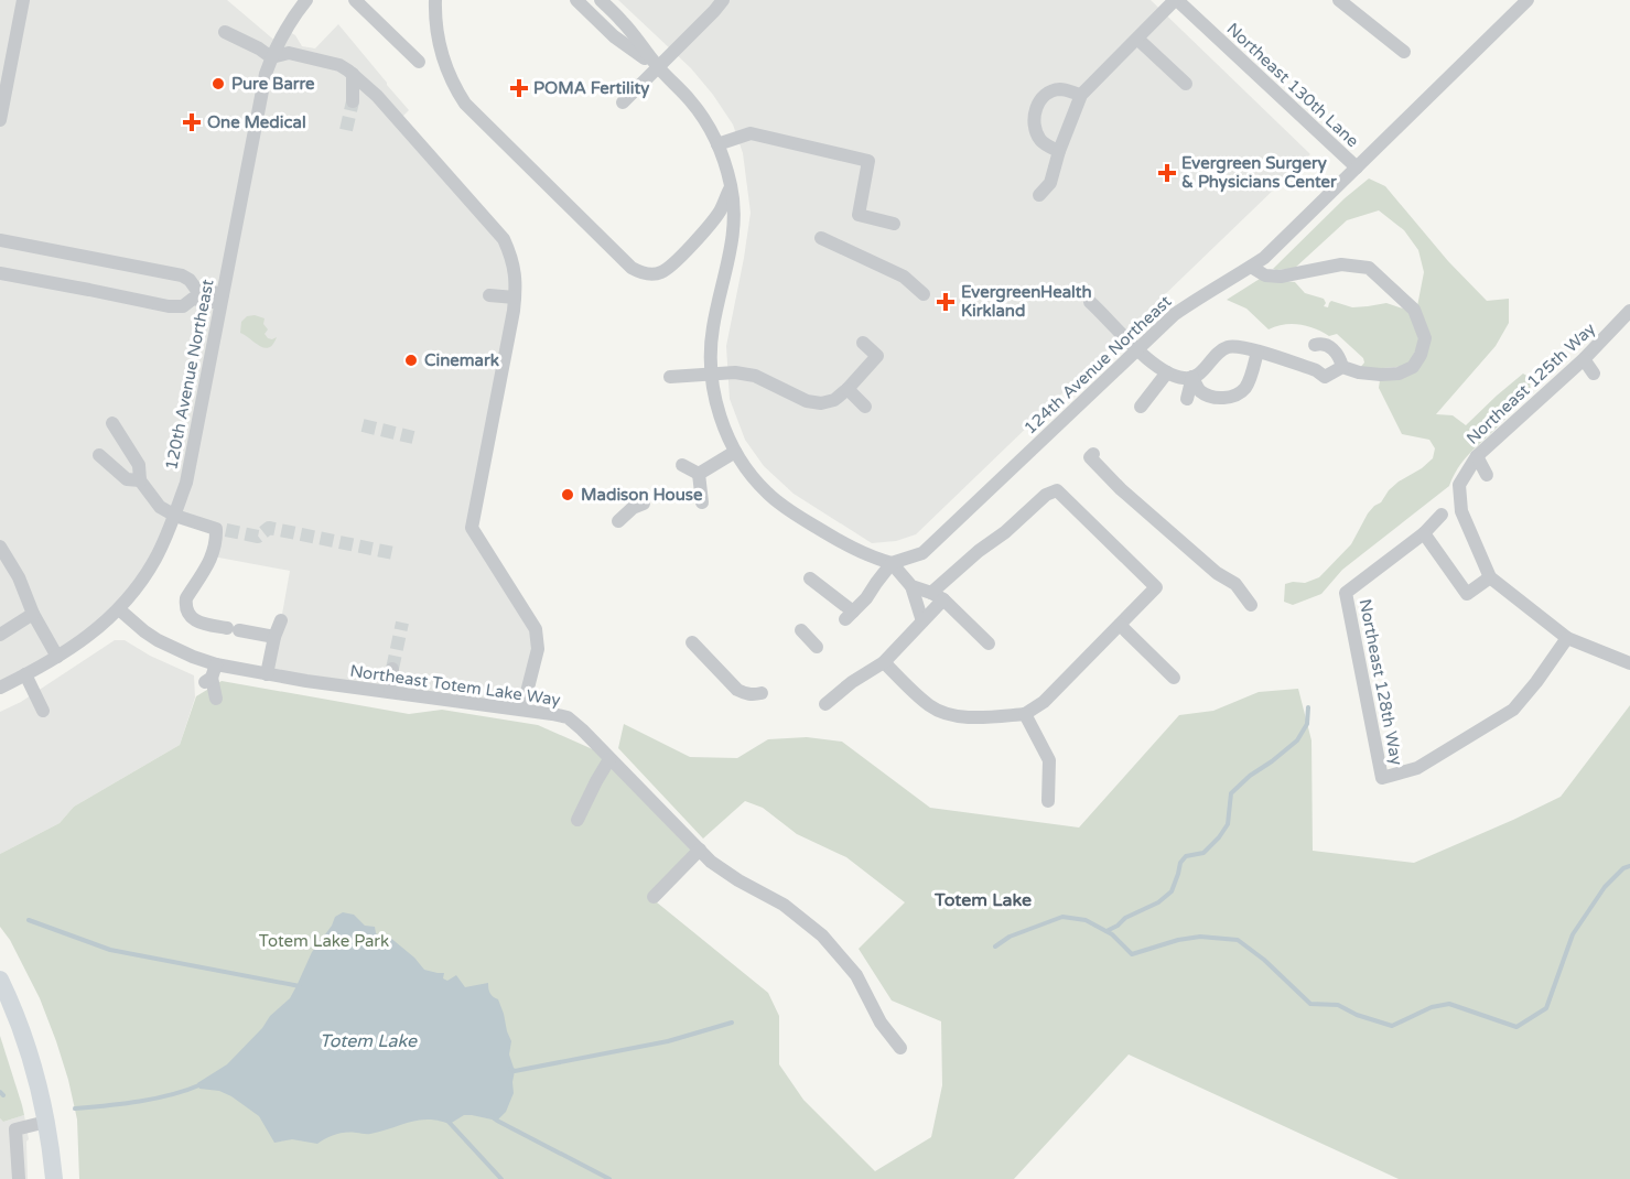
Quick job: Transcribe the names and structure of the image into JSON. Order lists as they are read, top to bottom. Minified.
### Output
{"streets":{"street":["Northeast 130th Lane","124th Avenue Northeast","120th Avenue Northeast","Northeast 125th Way","Northeast 128th Way","Northeast Totem Lake Way"]},"crossings":[["Northeast 130th Lane","124th Avenue Northeast"],["120th Avenue Northeast","Northeast Totem Lake Way"]],"districts":["Totem Lake"],"water":["Totem Lake"],"parks":["Totem Lake Park"],"places":{"other":["Pure Barre","Cinemark","Madison House"],"health":["POMA Fertility","One Medical","Evergreen Surgery & Physicians Center","EvergreenHealth Kirkland"]}}
